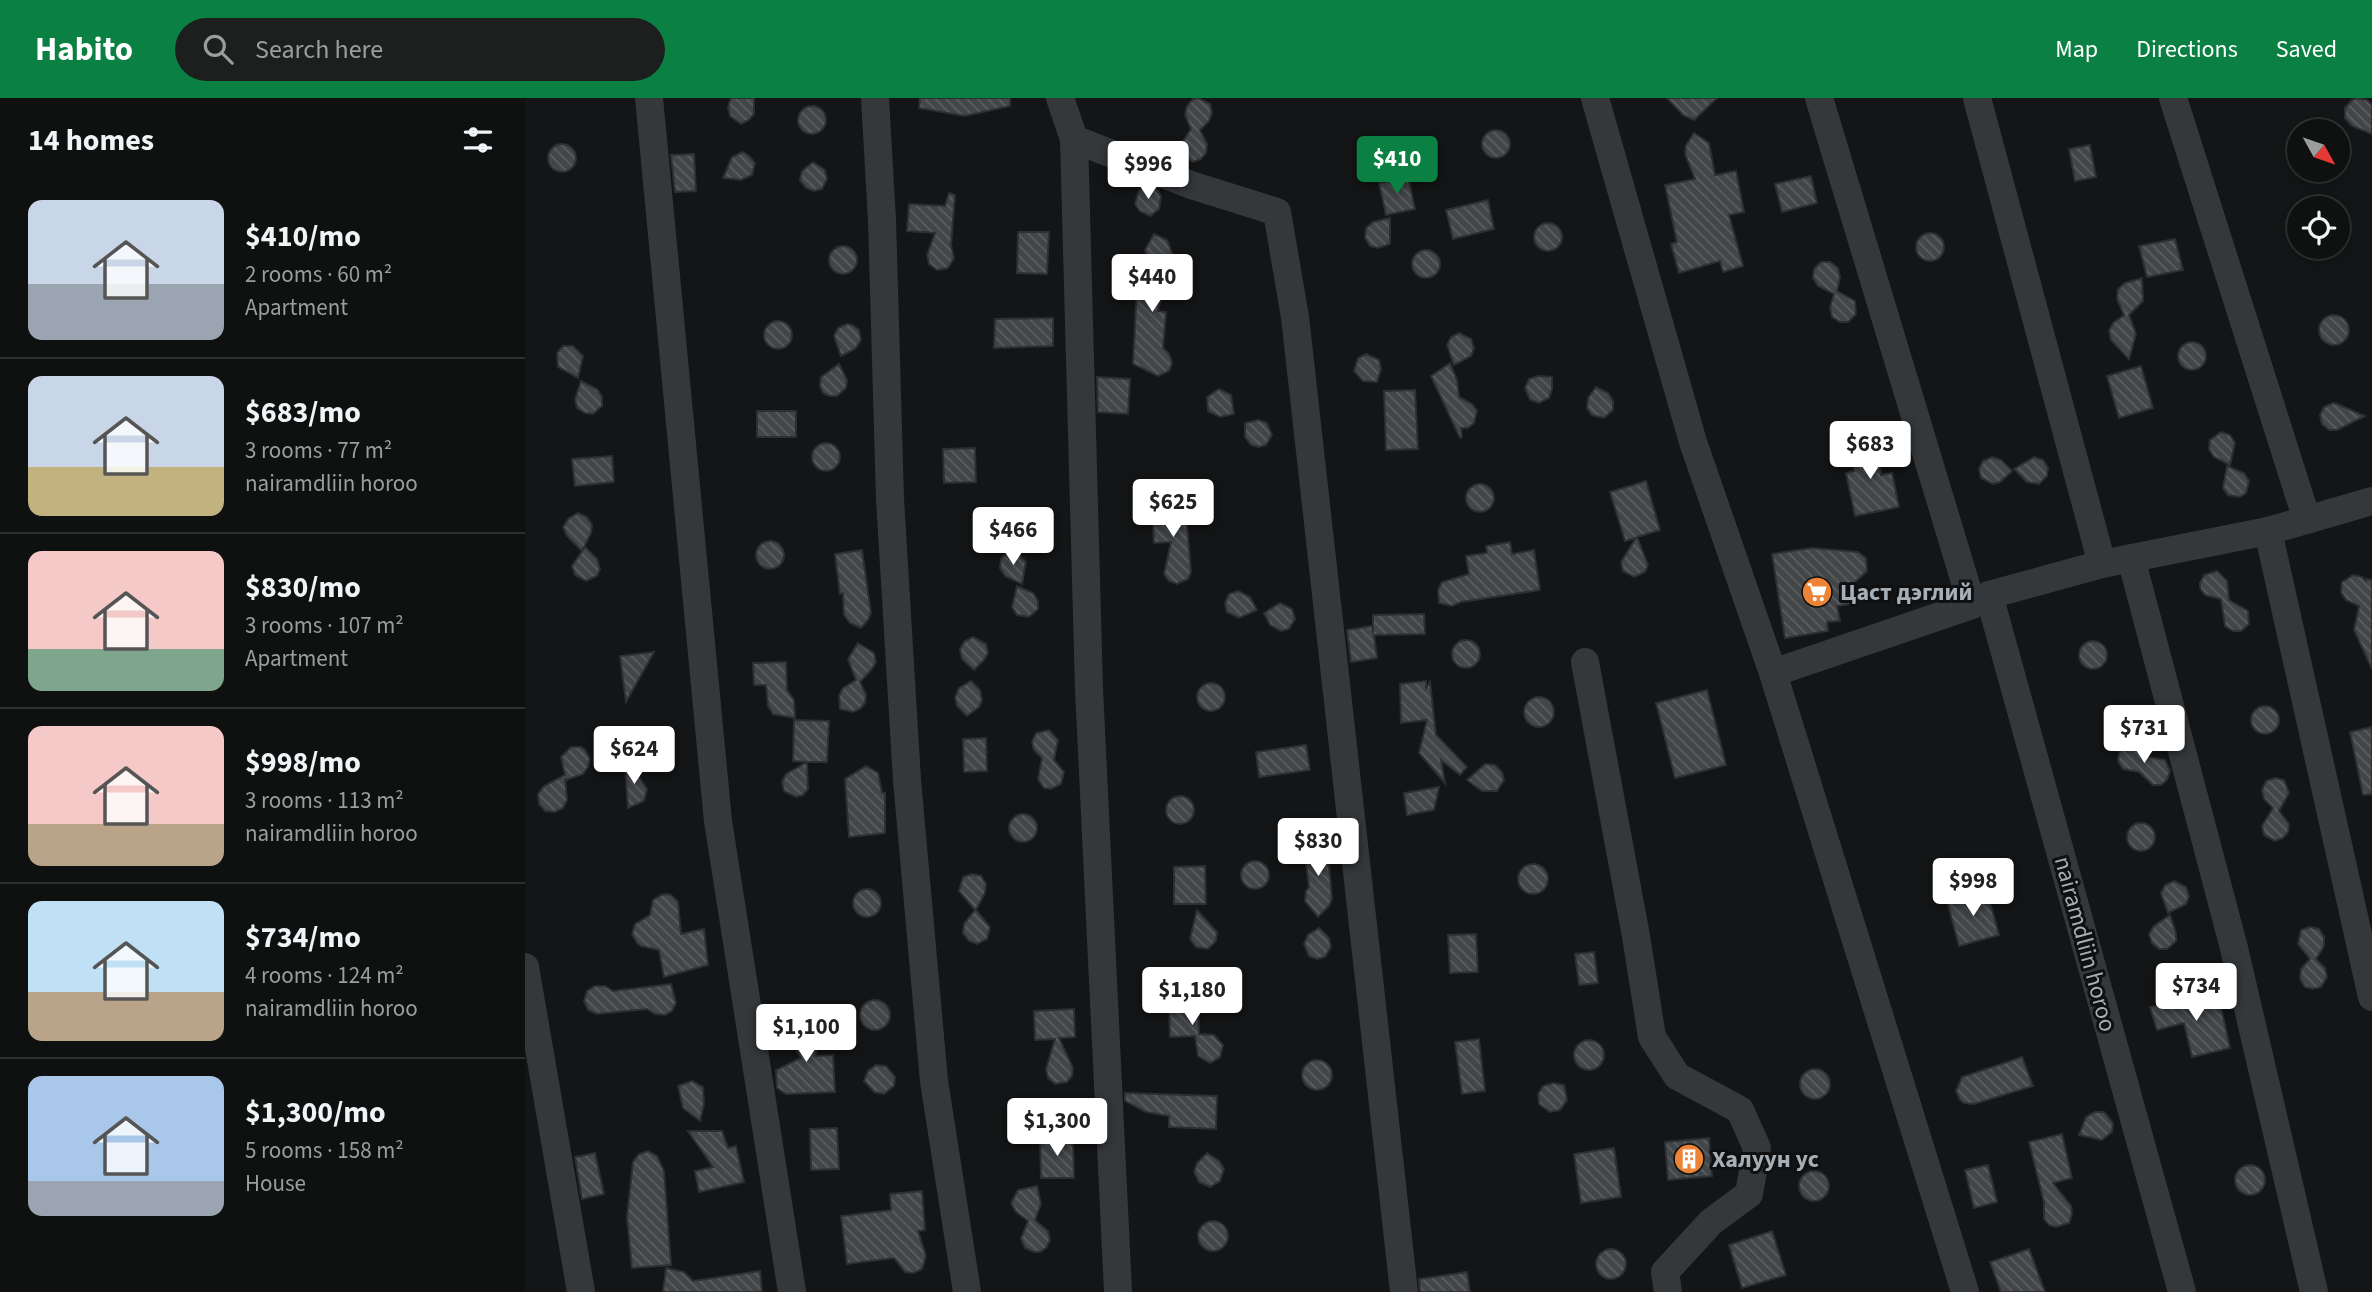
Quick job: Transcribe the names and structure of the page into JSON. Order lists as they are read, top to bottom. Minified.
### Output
{"streets":{"street":["nairamdliin horoo"]},"places":{"supermarket":["Цаст дэглий"],"building":["Халуун ус"]},"north":"bottom right","page":{"header":"Habito","search":"Search here","nav":["Map","Directions","Saved"],"heading":"14 homes","price":["$410","$996","$440","$683","$625","$466","$731","$624","$830","$998","$734","$1,180","$1,100","$1,300"],"list":[{"name":"$410/mo","note":"2 rooms · 60 m² · Apartment"},{"name":"$683/mo","note":"3 rooms · 77 m² · nairamdliin horoo"},{"name":"$830/mo","note":"3 rooms · 107 m² · Apartment"},{"name":"$998/mo","note":"3 rooms · 113 m² · nairamdliin horoo"},{"name":"$734/mo","note":"4 rooms · 124 m² · nairamdliin horoo"},{"name":"$1,300/mo","note":"5 rooms · 158 m² · House"}]}}
